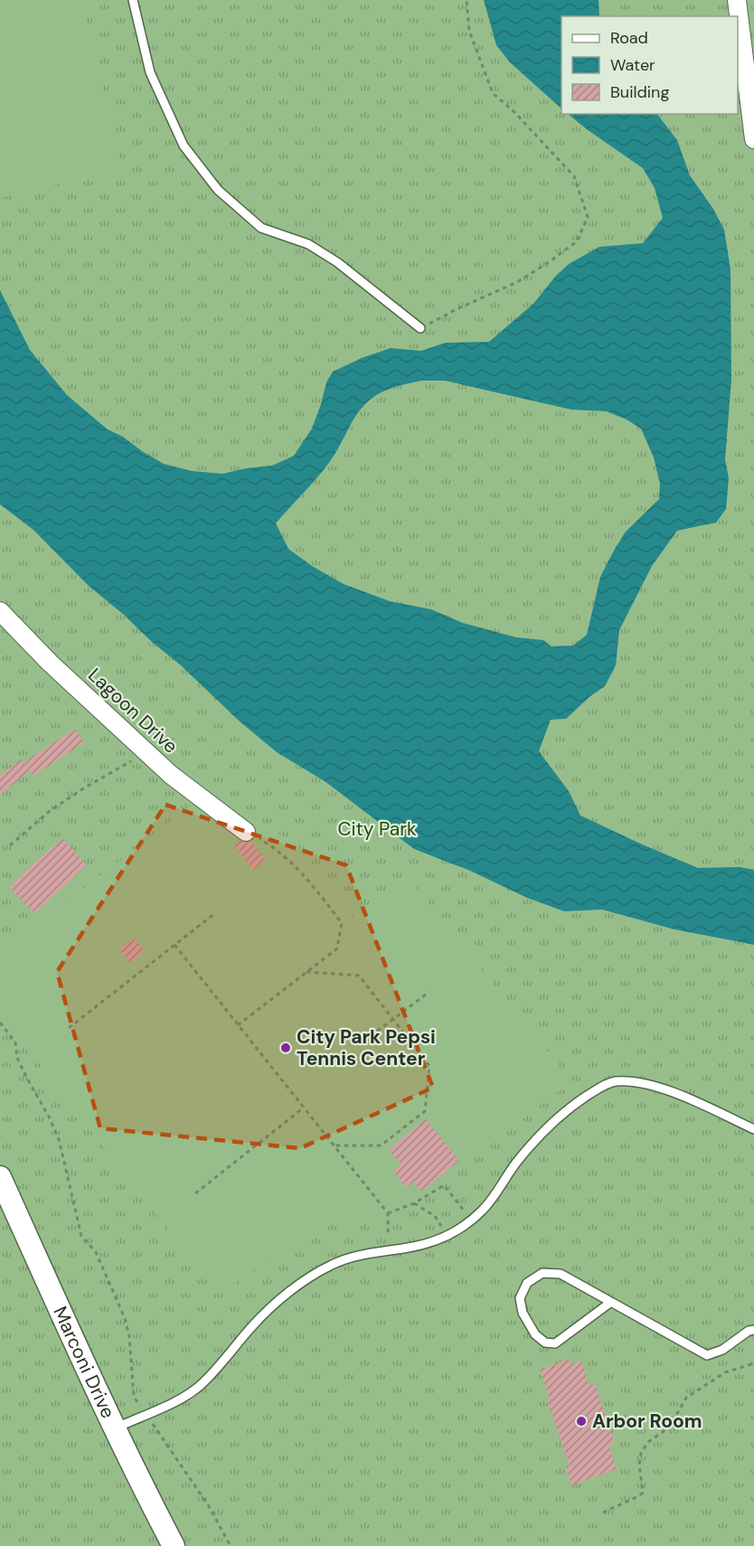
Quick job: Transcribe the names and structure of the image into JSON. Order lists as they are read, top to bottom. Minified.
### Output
{"streets":{"street":["Lagoon Drive","Marconi Drive"]},"parks":["City Park"],"places":["City Park Pepsi Tennis Center","Arbor Room"],"legend":["Road","Water","Building"]}
